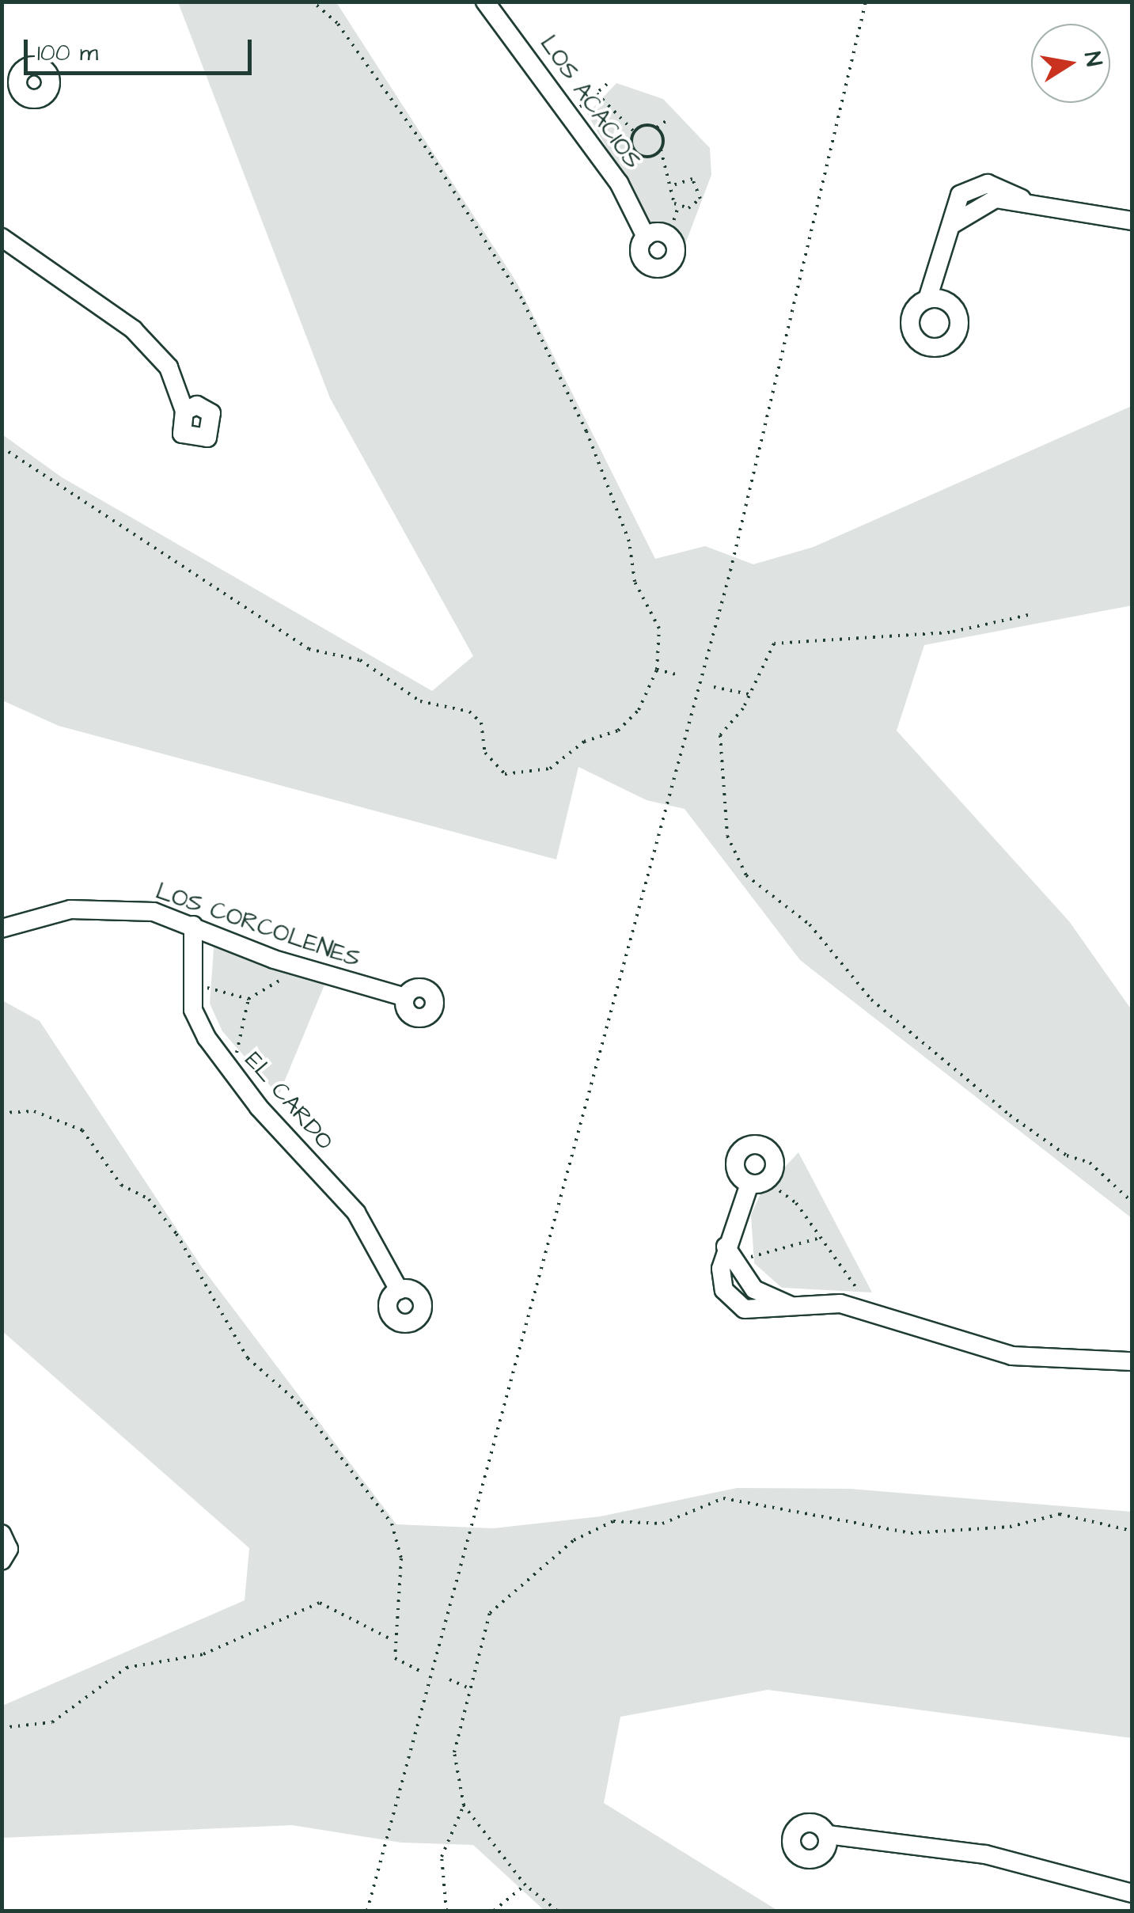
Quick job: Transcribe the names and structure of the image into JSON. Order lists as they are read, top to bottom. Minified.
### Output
{"streets":{"street":["LOS ACACIOS","LOS CORCOLENES","EL CARDO"]},"crossings":[["LOS CORCOLENES","EL CARDO"]],"scale_bar":"100 m","north":"right"}
